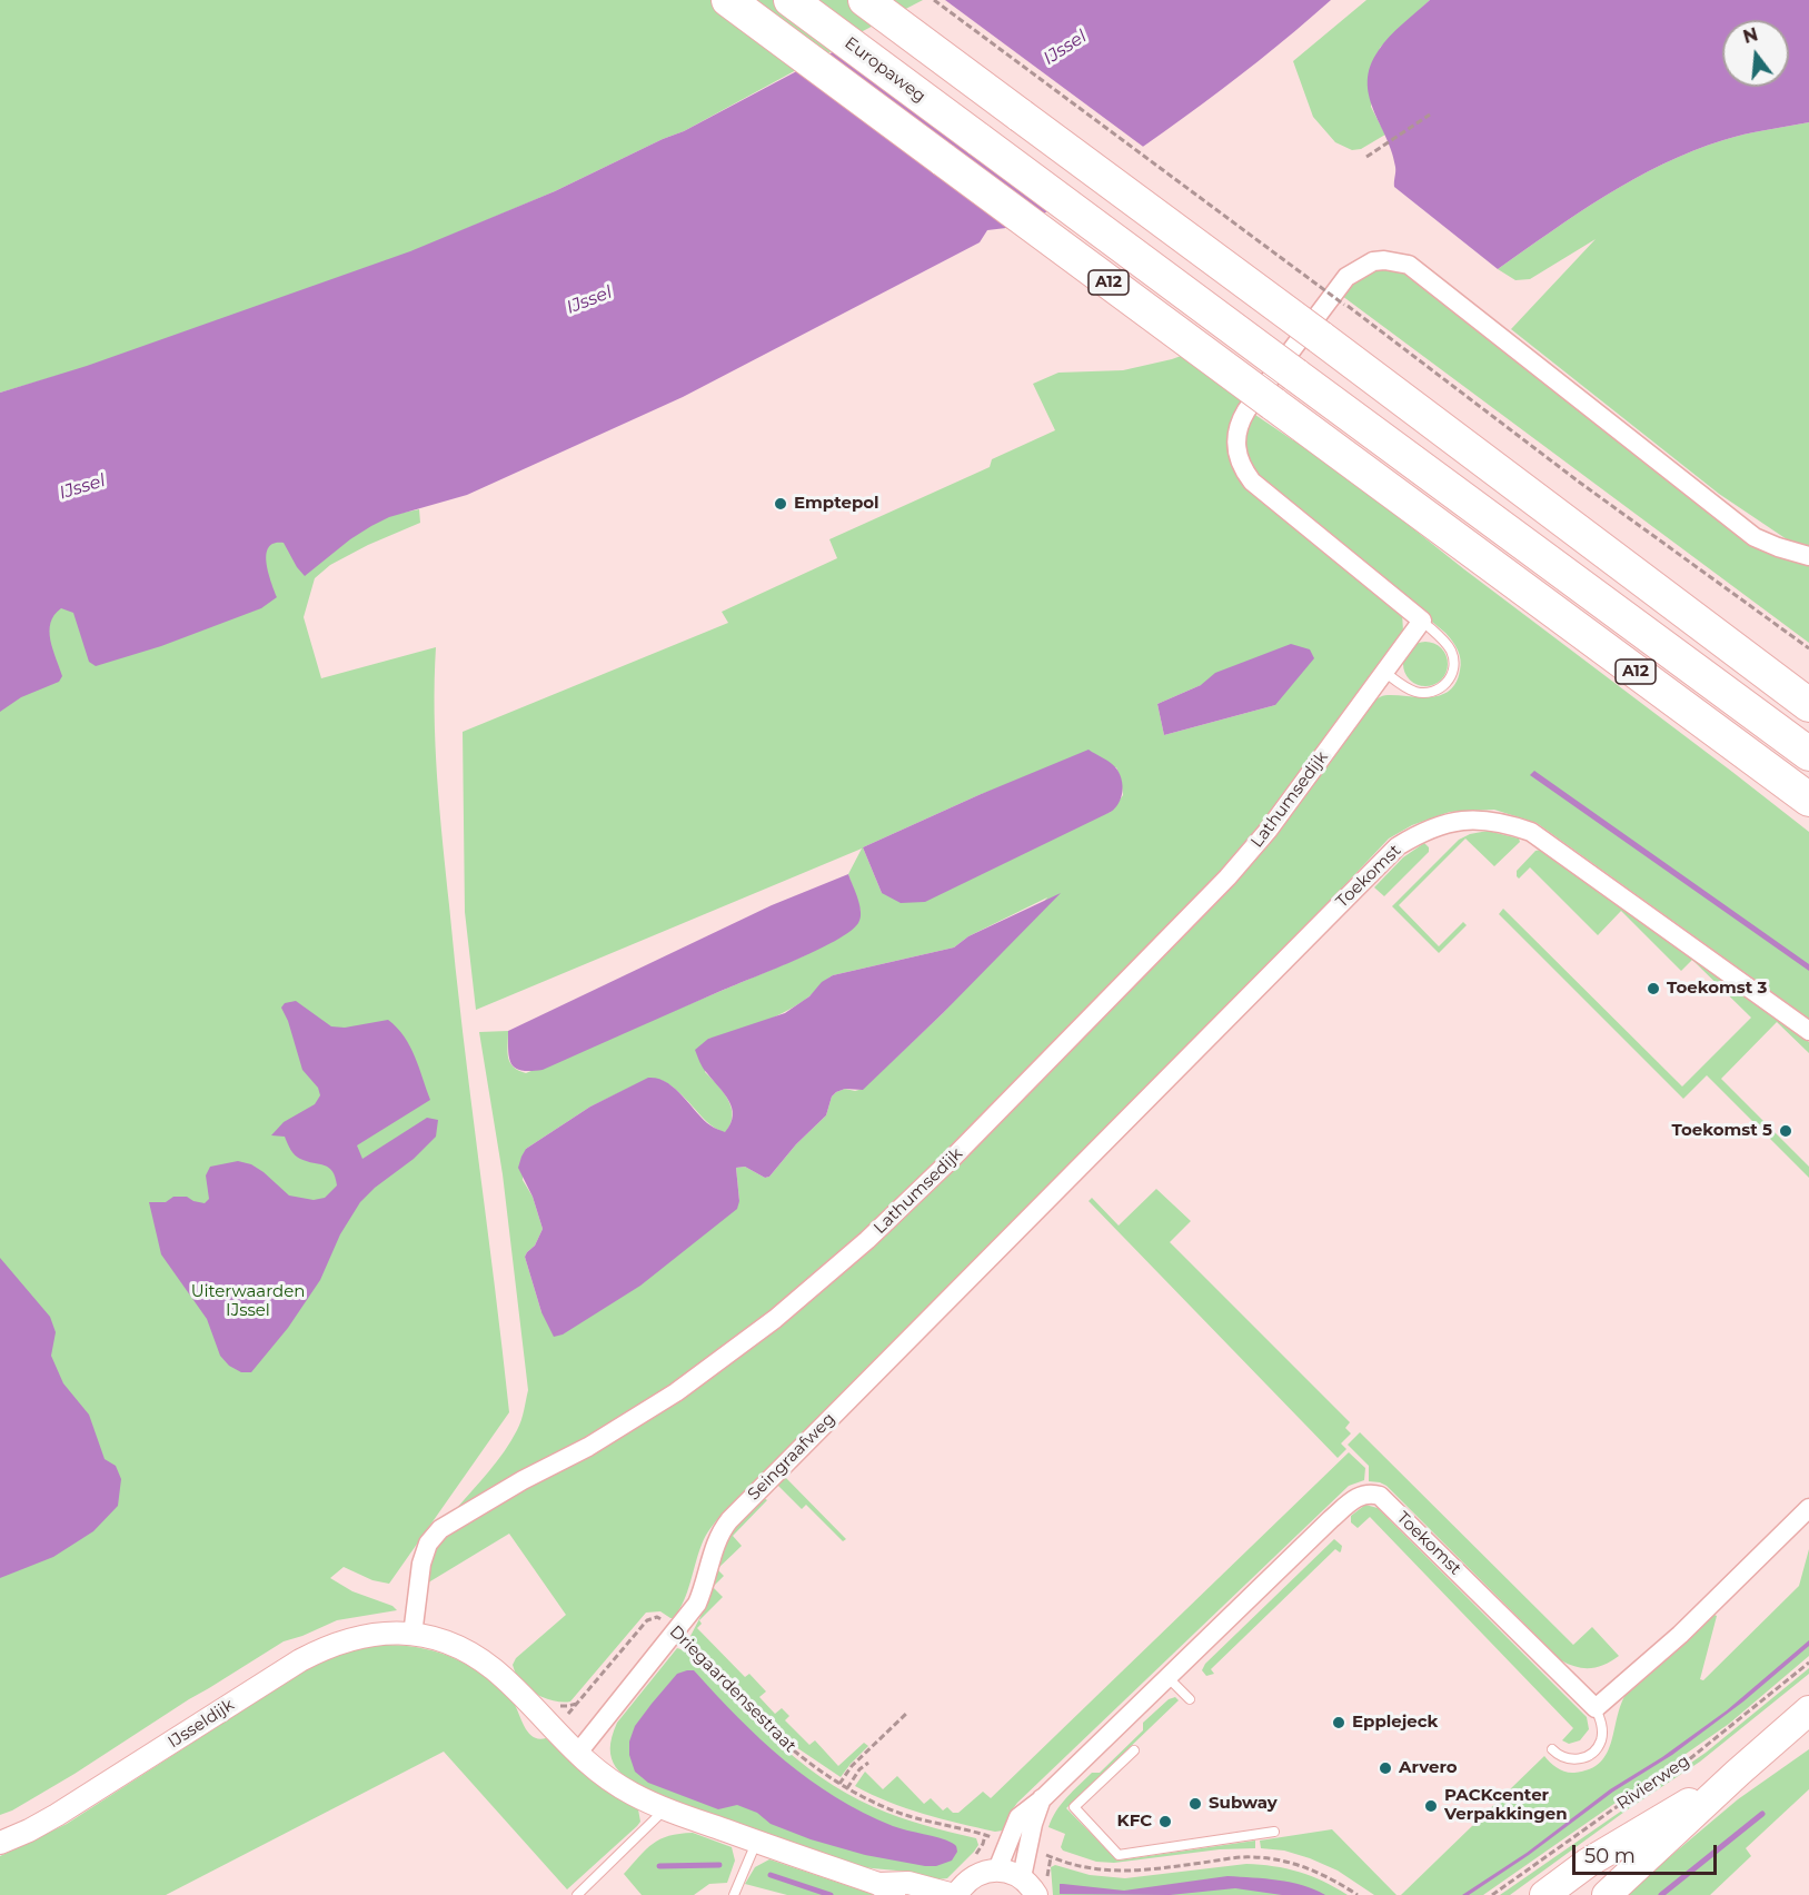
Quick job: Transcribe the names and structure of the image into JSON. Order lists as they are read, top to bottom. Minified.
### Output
{"streets":{"highway":["Europaweg","A12"],"main road":["Rivierweg"],"street":["Lathumsedijk","Toekomst","Seingraafweg","IJsseldijk"],"path":["Driegaardensestraat"]},"crossings":[["Lathumsedijk","IJsseldijk"],["Toekomst","Seingraafweg"],["Toekomst","Driegaardensestraat"],["Seingraafweg","Driegaardensestraat"]],"water":["IJssel"],"parks":["Uiterwaarden IJssel"],"places":["Emptepol","Toekomst 3","Toekomst 5","Epplejeck","Arvero","Subway","PACKcenter Verpakkingen","KFC"],"scale_bar":"50 m","north":"top"}
